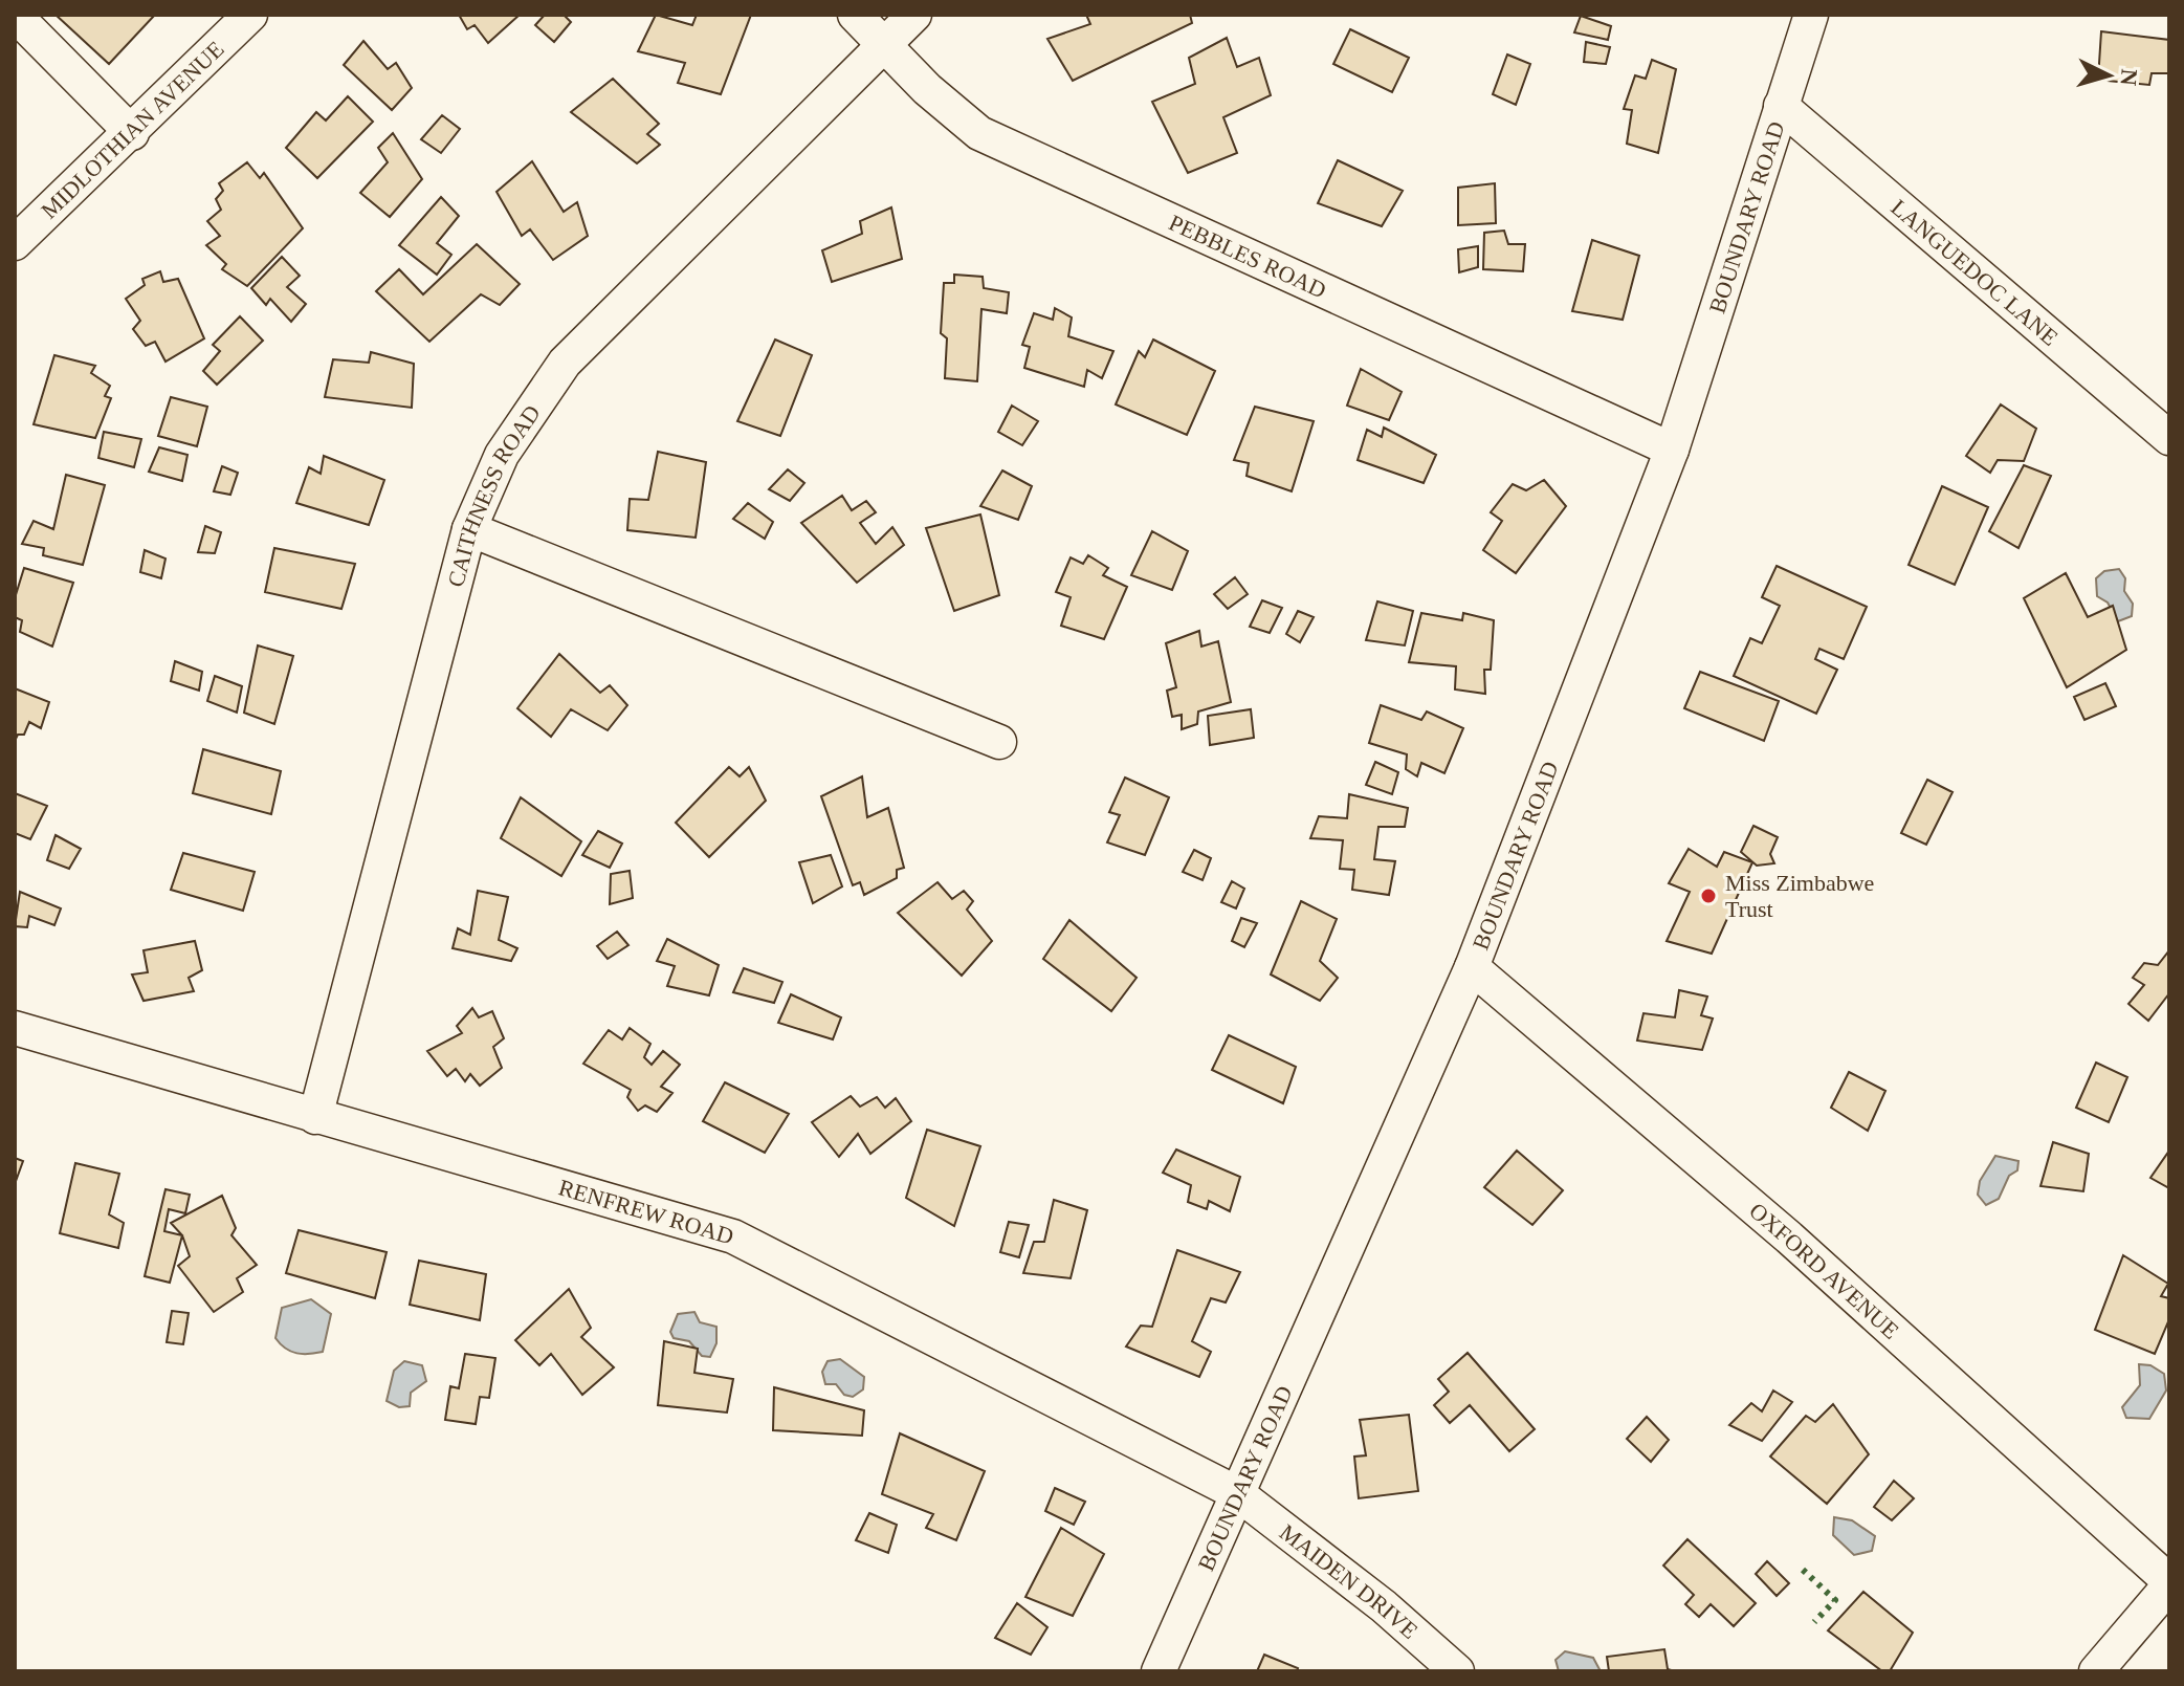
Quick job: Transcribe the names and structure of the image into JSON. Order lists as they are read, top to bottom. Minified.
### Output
{"streets":{"street":["MIDLOTHIAN AVENUE","BOUNDARY ROAD","PEBBLES ROAD","LANGUEDOC LANE","CAITHNESS ROAD","RENFREW ROAD","OXFORD AVENUE","MAIDEN DRIVE"]},"crossings":[["BOUNDARY ROAD","PEBBLES ROAD"],["BOUNDARY ROAD","LANGUEDOC LANE"],["BOUNDARY ROAD","RENFREW ROAD"],["BOUNDARY ROAD","OXFORD AVENUE"],["BOUNDARY ROAD","MAIDEN DRIVE"],["PEBBLES ROAD","CAITHNESS ROAD"],["CAITHNESS ROAD","RENFREW ROAD"],["RENFREW ROAD","MAIDEN DRIVE"]],"places":["Miss Zimbabwe Trust"],"north":"right"}
